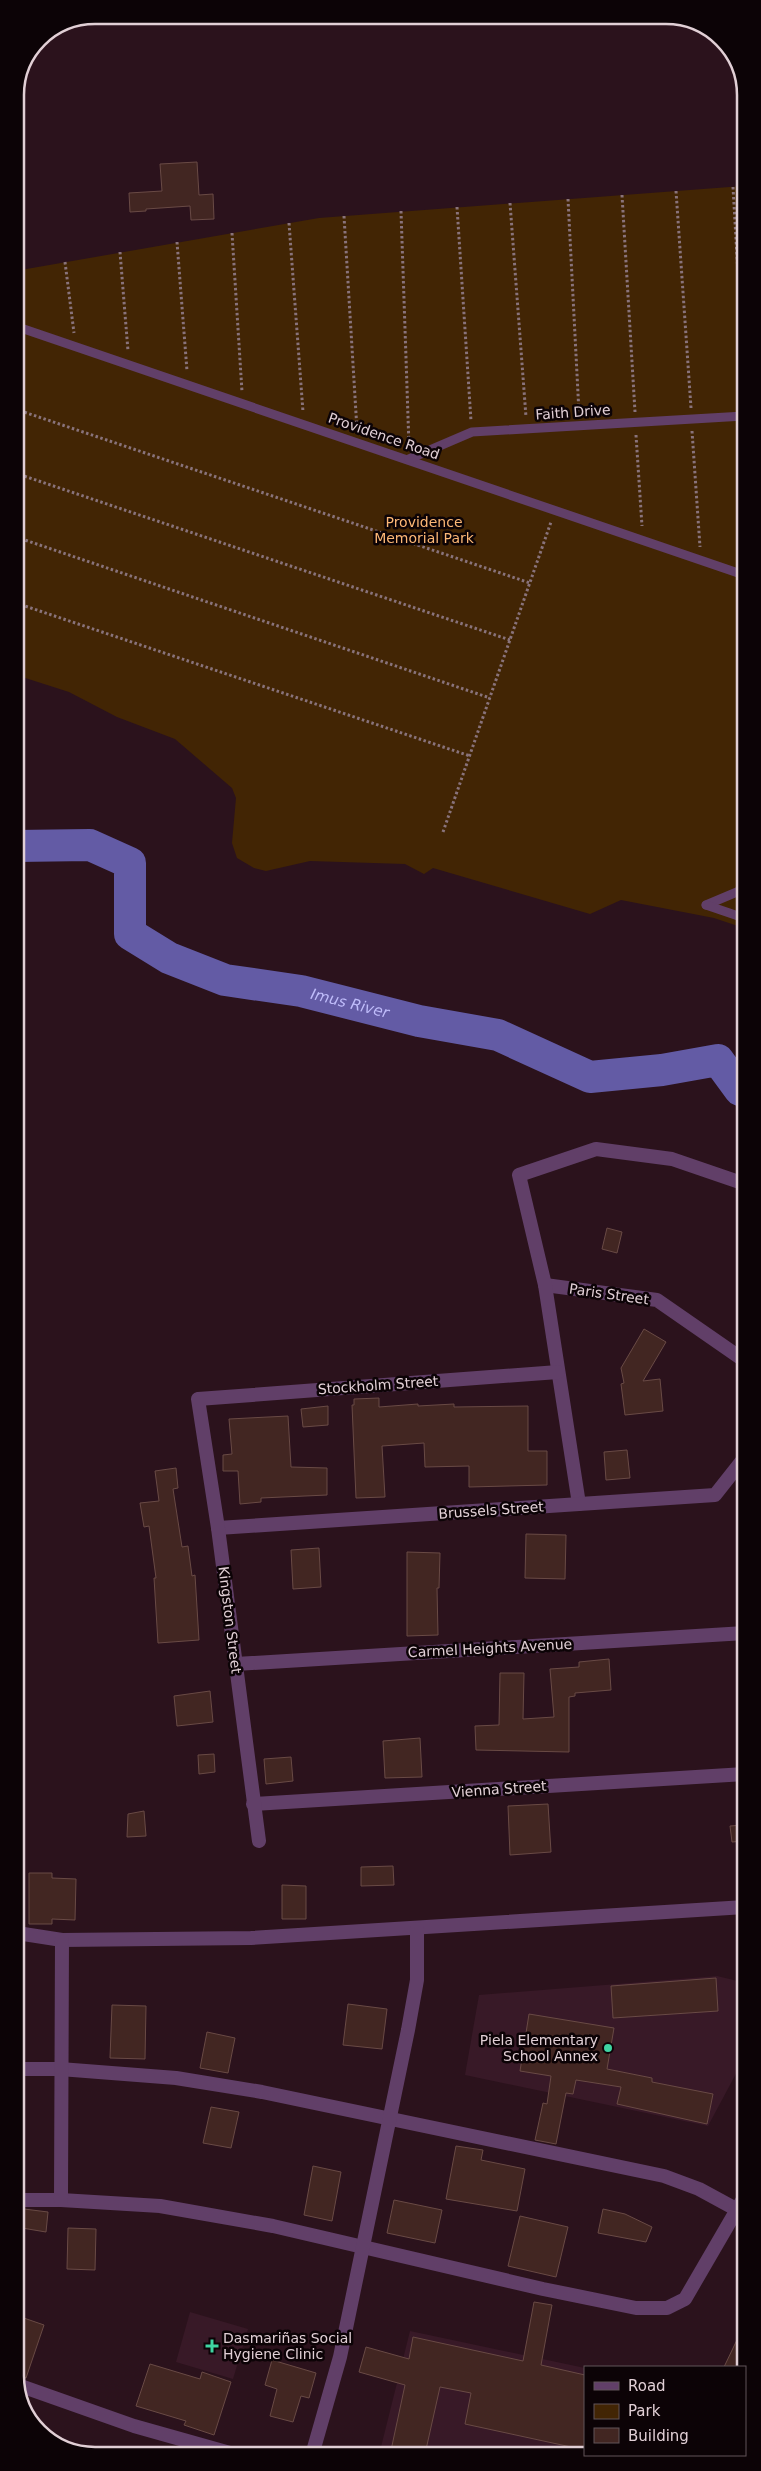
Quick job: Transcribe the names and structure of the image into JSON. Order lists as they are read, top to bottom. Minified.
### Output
{"streets":{"street":["Paris Street","Stockholm Street","Brussels Street","Kingston Street","Carmel Heights Avenue","Vienna Street"],"lane":["Faith Drive","Providence Road"]},"crossings":[["Faith Drive","Providence Road"],["Stockholm Street","Kingston Street"],["Brussels Street","Kingston Street"],["Kingston Street","Carmel Heights Avenue"],["Kingston Street","Vienna Street"]],"water":["Imus River"],"parks":["Providence Memorial Park"],"places":{"other":["Piela Elementary School Annex"],"health":["Dasmariñas Social Hygiene Clinic"]},"legend":["Road","Park","Building"]}
